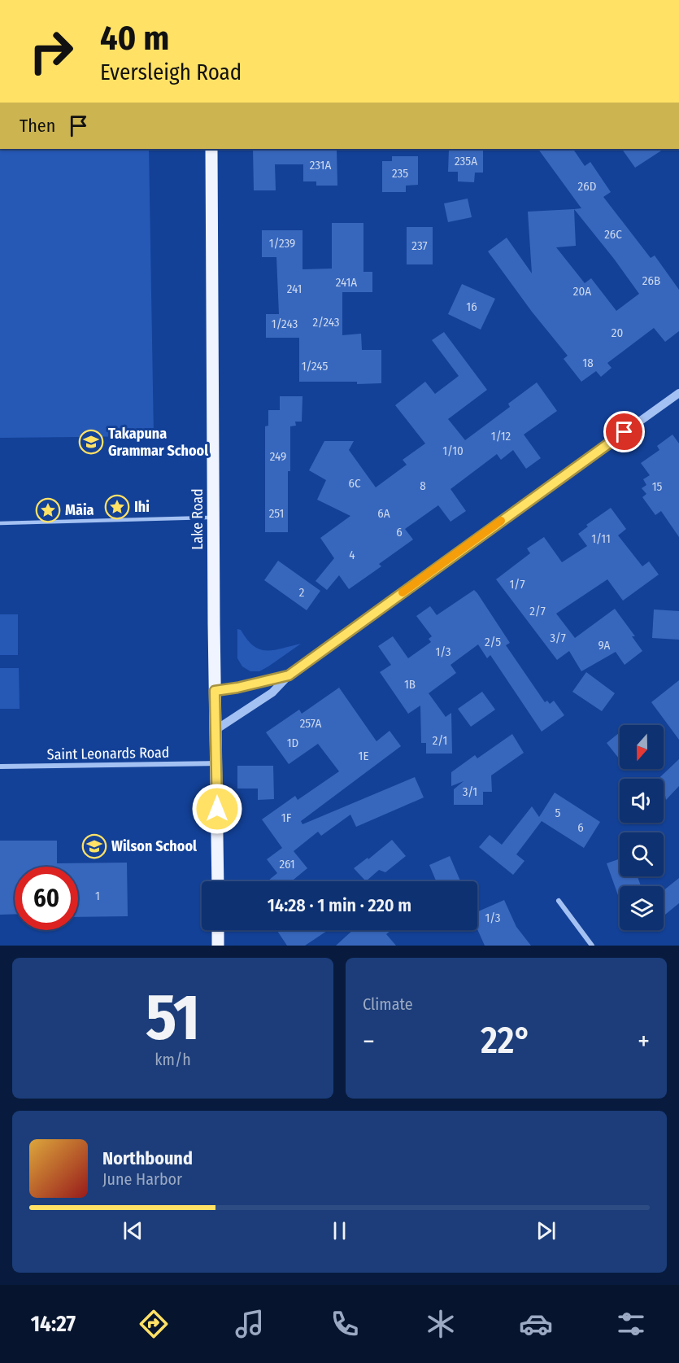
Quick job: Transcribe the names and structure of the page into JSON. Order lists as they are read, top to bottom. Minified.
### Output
{"streets":{"main road":["Lake Road"],"street":["Saint Leonards Road"]},"crossings":[["Lake Road","Saint Leonards Road"]],"places":{"school or university":["Takapuna Grammar School","Wilson School"],"place":["Ihi","Māia"]},"house_numbers":["235A","231A","235","26D","26C","1/239","237","26B","241A","241","20A","16","2/243","1/243","20","18","1/245","1/12","1/10","249","6C","8","15","251","6A","6","1/11","4","1/7","2","2/7","3/7","2/5","9A","1/3","1B","257A","2/1","1D","1E","3/1","5","1F","6","261","1","1/3"],"north":"bottom","page":{"turn":["40 m","Eversleigh Road"],"then":"Then","limit":"60","trip":"14:28 · 1 min · 220 m","tile":[["51","km/h"],"Climate"],"heat":["−","22°","+"],"song":["Northbound","June Harbor"],"tabs":"14:27"}}
